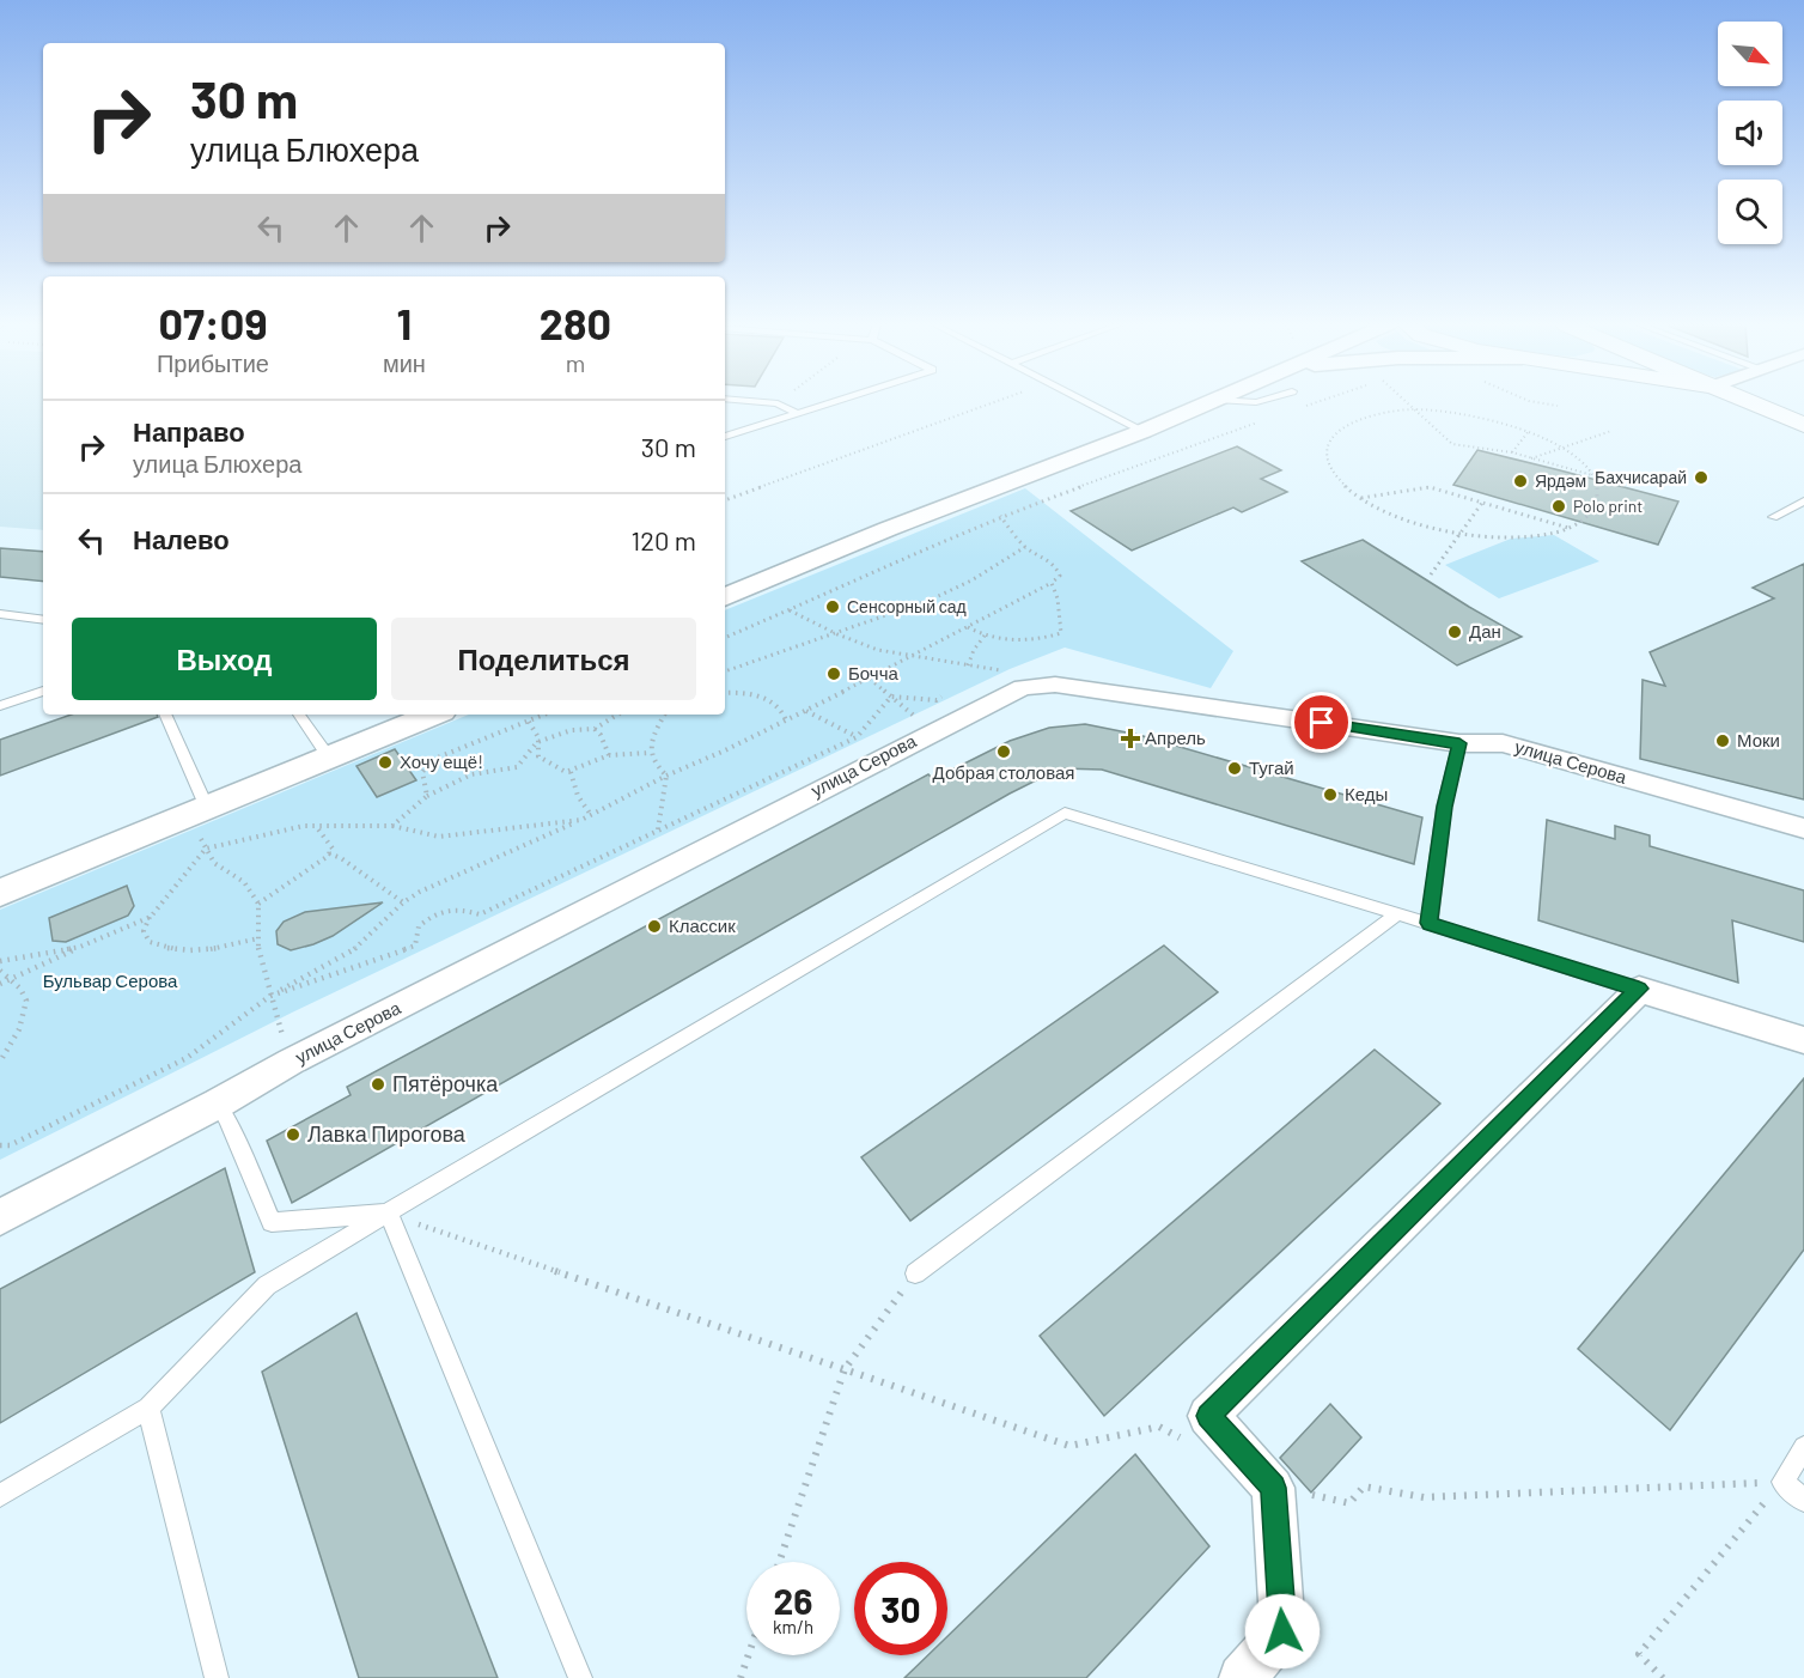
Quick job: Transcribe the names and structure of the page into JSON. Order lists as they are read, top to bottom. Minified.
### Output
{"streets":{"street":["улица Серова"]},"parks":["Бульвар Серова"],"places":{"other":["Бахчисарай","Ярдәм","Polo print","Сенсорный сад","Дан","Бочча","Моки","Добрая столовая","Хочу ещё!","Тугай","Кеды","Классик","Пятёрочка","Лавка Пирогова"],"health":["Апрель"]},"north":"bottom right","page":{"turn":["30 m","улица Блюхера"],"eta":["07:09","Прибытие","1","мин","280","m"],"list":[{"name":"Направо","note":"улица Блюхера","value":"30 m"},{"name":"Налево","value":"120 m"}],"buttons":["Выход","Поделиться"],"speed":"26 km/h","limit":"30"}}
